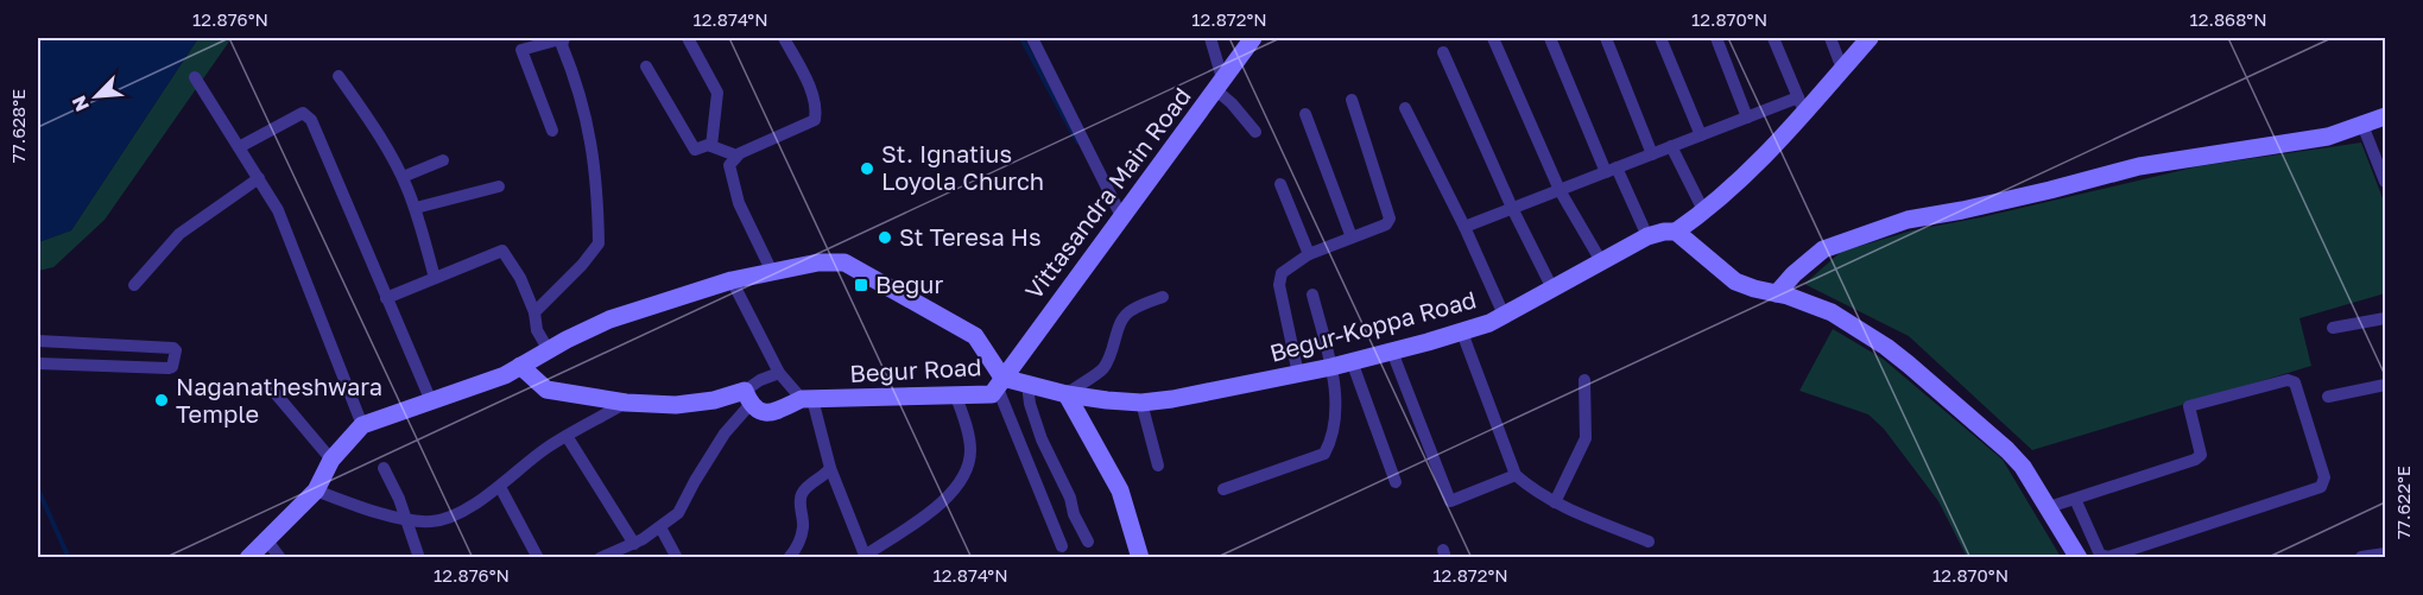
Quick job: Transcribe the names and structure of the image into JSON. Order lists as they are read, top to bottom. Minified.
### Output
{"streets":{"main road":["Vittasandra Main Road","Begur-Koppa Road","Begur Road"]},"crossings":[["Vittasandra Main Road","Begur-Koppa Road"],["Vittasandra Main Road","Begur Road"],["Begur-Koppa Road","Begur Road"]],"places":{"other":["St. Ignatius Loyola Church","St Teresa Hs","Naganatheshwara Temple"],"transit":["Begur"]},"north":"bottom left","coordinates":["12.876°N","12.874°N","12.872°N","12.870°N","12.868°N","77.628°E","77.622°E"]}
